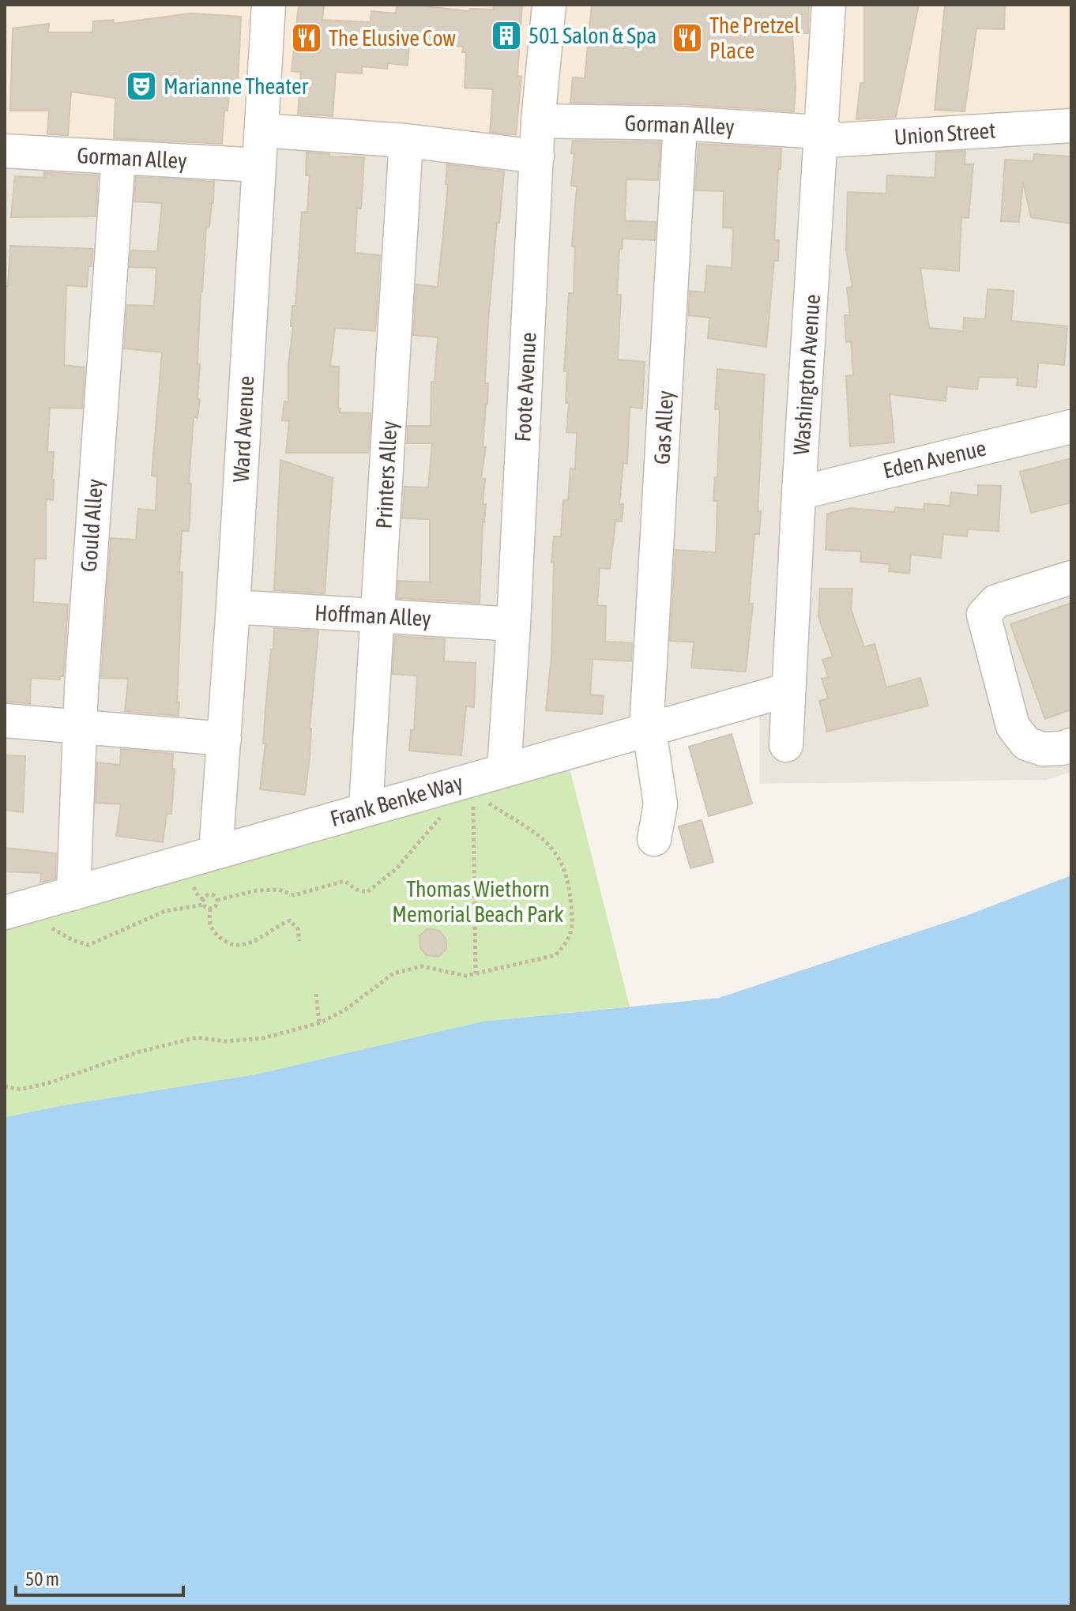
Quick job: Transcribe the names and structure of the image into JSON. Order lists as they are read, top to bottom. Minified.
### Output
{"streets":{"street":["Gorman Alley","Union Street","Washington Avenue","Foote Avenue","Gas Alley","Ward Avenue","Eden Avenue","Printers Alley","Gould Alley","Hoffman Alley","Frank Benke Way"]},"crossings":[["Gorman Alley","Union Street"],["Gorman Alley","Washington Avenue"],["Gorman Alley","Foote Avenue"],["Gorman Alley","Gas Alley"],["Gorman Alley","Ward Avenue"],["Gorman Alley","Gould Alley"],["Union Street","Washington Avenue"],["Washington Avenue","Eden Avenue"],["Washington Avenue","Frank Benke Way"],["Foote Avenue","Hoffman Alley"],["Foote Avenue","Frank Benke Way"],["Gas Alley","Frank Benke Way"],["Ward Avenue","Hoffman Alley"],["Ward Avenue","Frank Benke Way"],["Printers Alley","Hoffman Alley"],["Printers Alley","Frank Benke Way"],["Gould Alley","Frank Benke Way"]],"parks":["Thomas Wiethorn Memorial Beach Park"],"places":{"building":["501 Salon & Spa"],"restaurant":["The Elusive Cow","The Pretzel Place"],"theatre":["Marianne Theater"]},"scale_bar":"50 m"}
